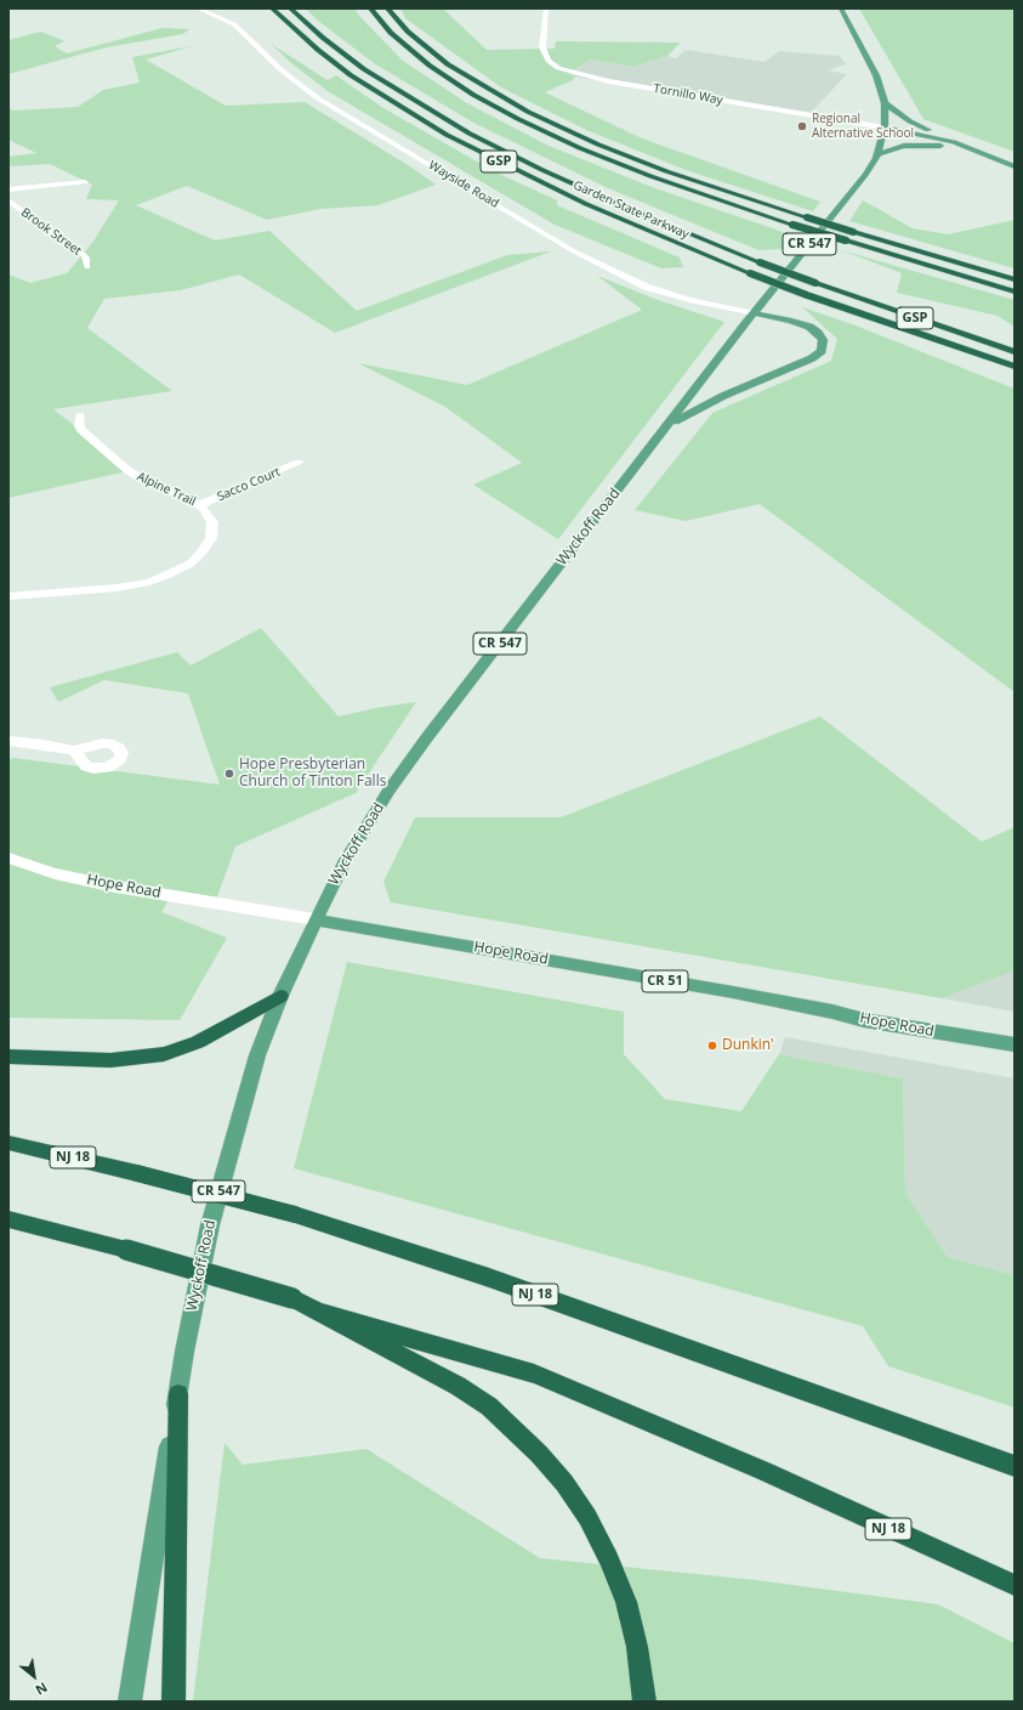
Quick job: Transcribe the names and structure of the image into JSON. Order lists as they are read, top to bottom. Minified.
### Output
{"streets":{"highway":["GSP","Garden State Parkway","NJ 18"],"main road":["CR 547","Wyckoff Road","Hope Road","CR 51"],"street":["Tornillo Way","Wayside Road","Brook Street","Sacco Court","Alpine Trail"]},"crossings":[["Tornillo Way","CR 547"],["Tornillo Way","Wyckoff Road"],["Wayside Road","Wyckoff Road"],["CR 547","Wyckoff Road"],["Sacco Court","Alpine Trail"],["Wyckoff Road","Hope Road"]],"places":["Regional Alternative School","Hope Presbyterian Church of Tinton Falls","Dunkin'"],"north":"bottom right"}
